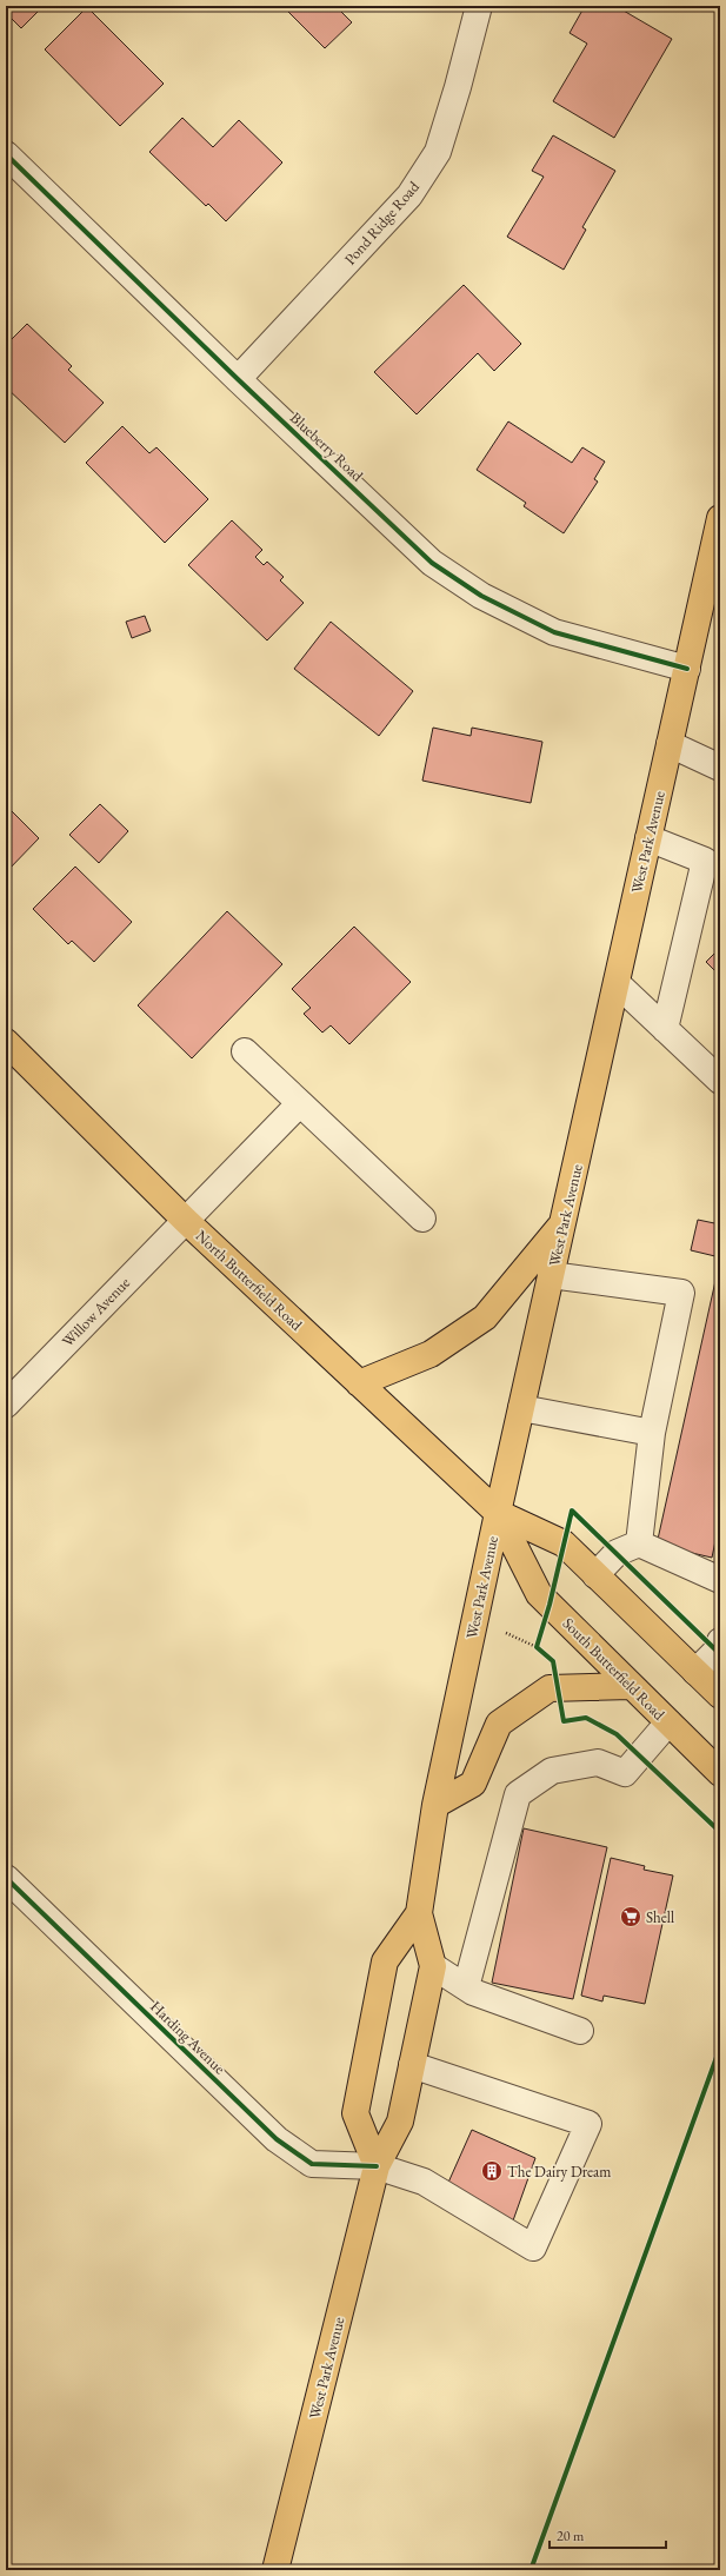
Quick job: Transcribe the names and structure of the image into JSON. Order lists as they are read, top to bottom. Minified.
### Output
{"streets":{"main road":["West Park Avenue","North Butterfield Road","South Butterfield Road"],"street":["Pond Ridge Road","Blueberry Road","Willow Avenue","Harding Avenue"]},"crossings":[["Pond Ridge Road","Blueberry Road"],["Blueberry Road","West Park Avenue"],["West Park Avenue","North Butterfield Road"],["West Park Avenue","South Butterfield Road"],["West Park Avenue","Harding Avenue"],["North Butterfield Road","Willow Avenue"],["North Butterfield Road","South Butterfield Road"]],"places":{"supermarket":["Shell"],"building":["The Dairy Dream"]},"scale_bar":"20 m"}
